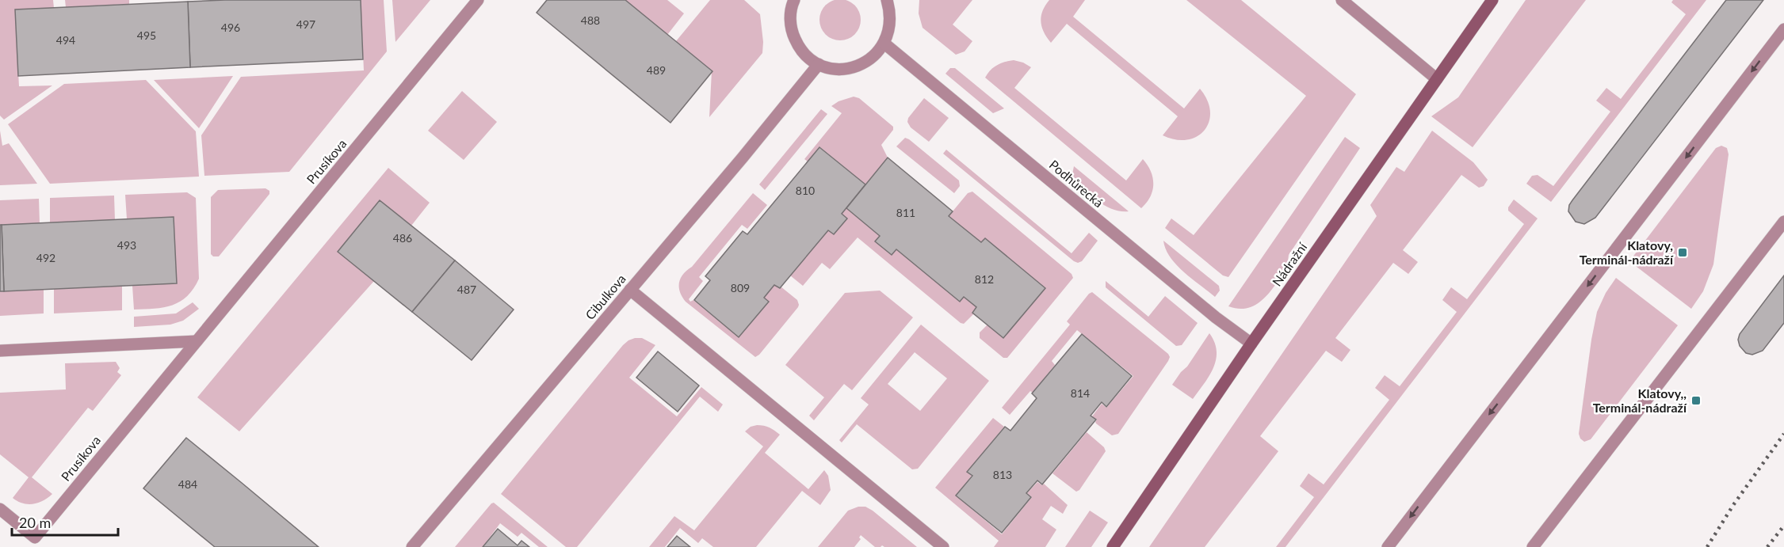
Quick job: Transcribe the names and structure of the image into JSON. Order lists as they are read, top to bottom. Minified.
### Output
{"streets":{"street":["Prusíkova","Podhůrecká","Nádražní","Cibulkova"]},"crossings":[["Podhůrecká","Nádražní"]],"places":{"transit":["Klatovy, Terminál-nádraží","Klatovy,, Terminál-nádraží"]},"house_numbers":["488","497","496","495","494","489","810","811","486","493","492","812","809","487","814","813","484"],"scale_bar":"20 m"}
